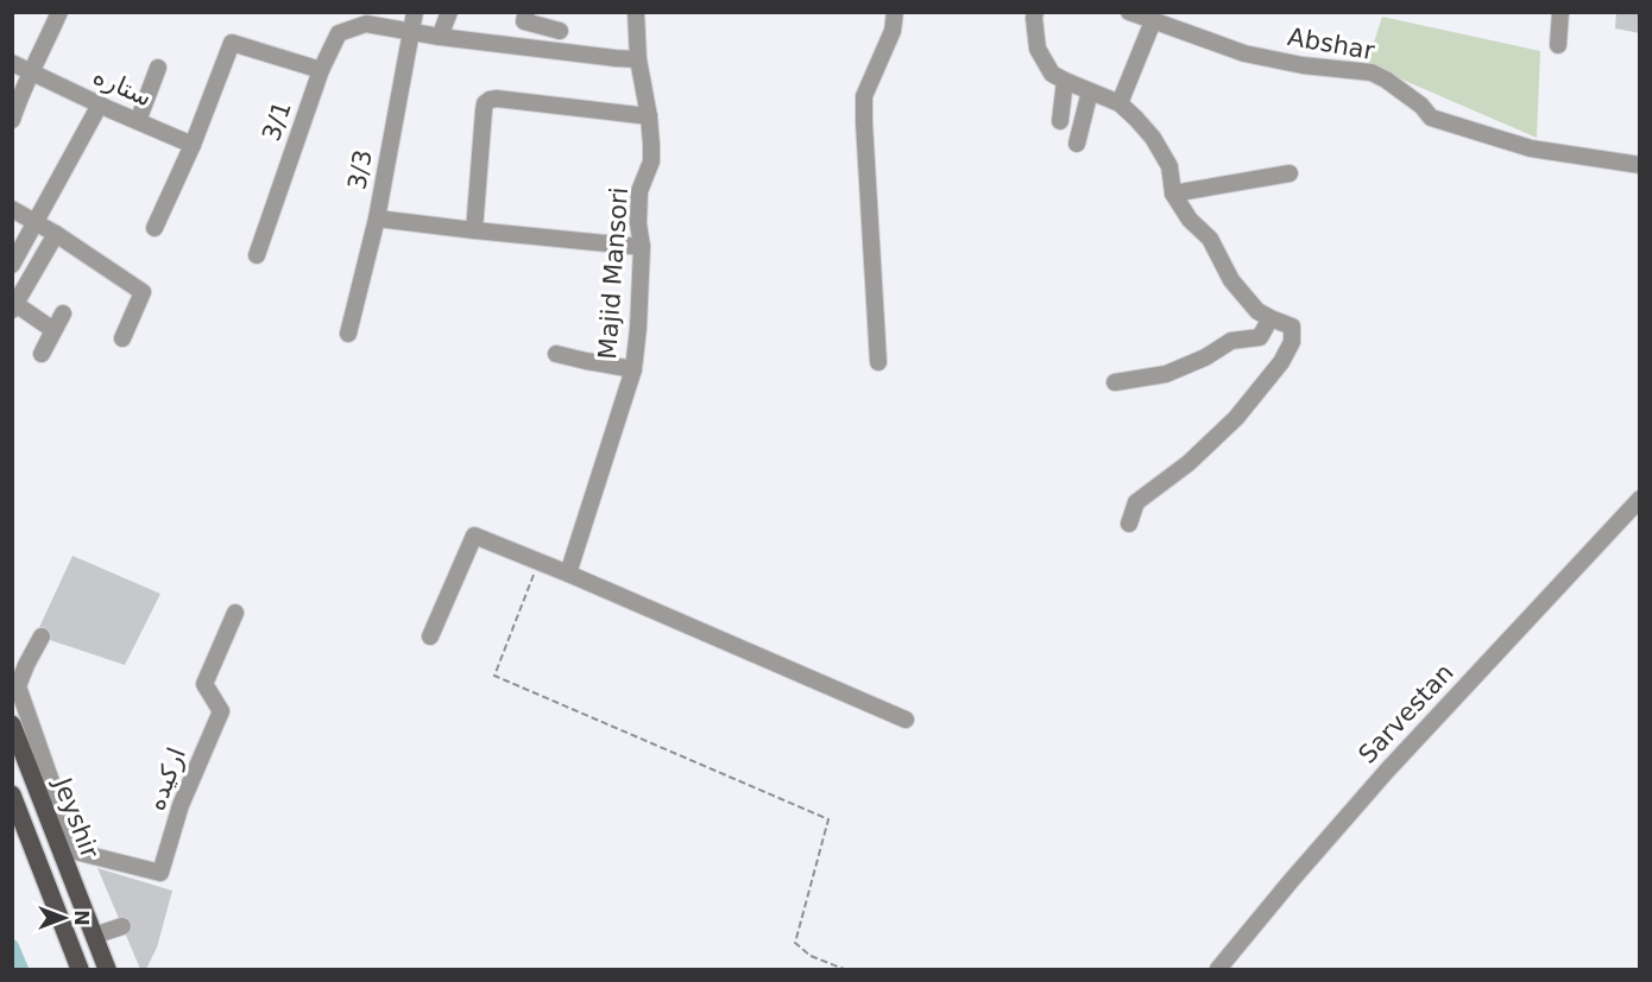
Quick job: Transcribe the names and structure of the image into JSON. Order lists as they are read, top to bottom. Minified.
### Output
{"streets":{"main road":["Jeyshir"],"street":["Abshar","ستاره","3/1","3/3","Majid Mansori","Sarvestan","ارکیده"]},"crossings":[["ارکیده","Jeyshir"]],"north":"right"}
